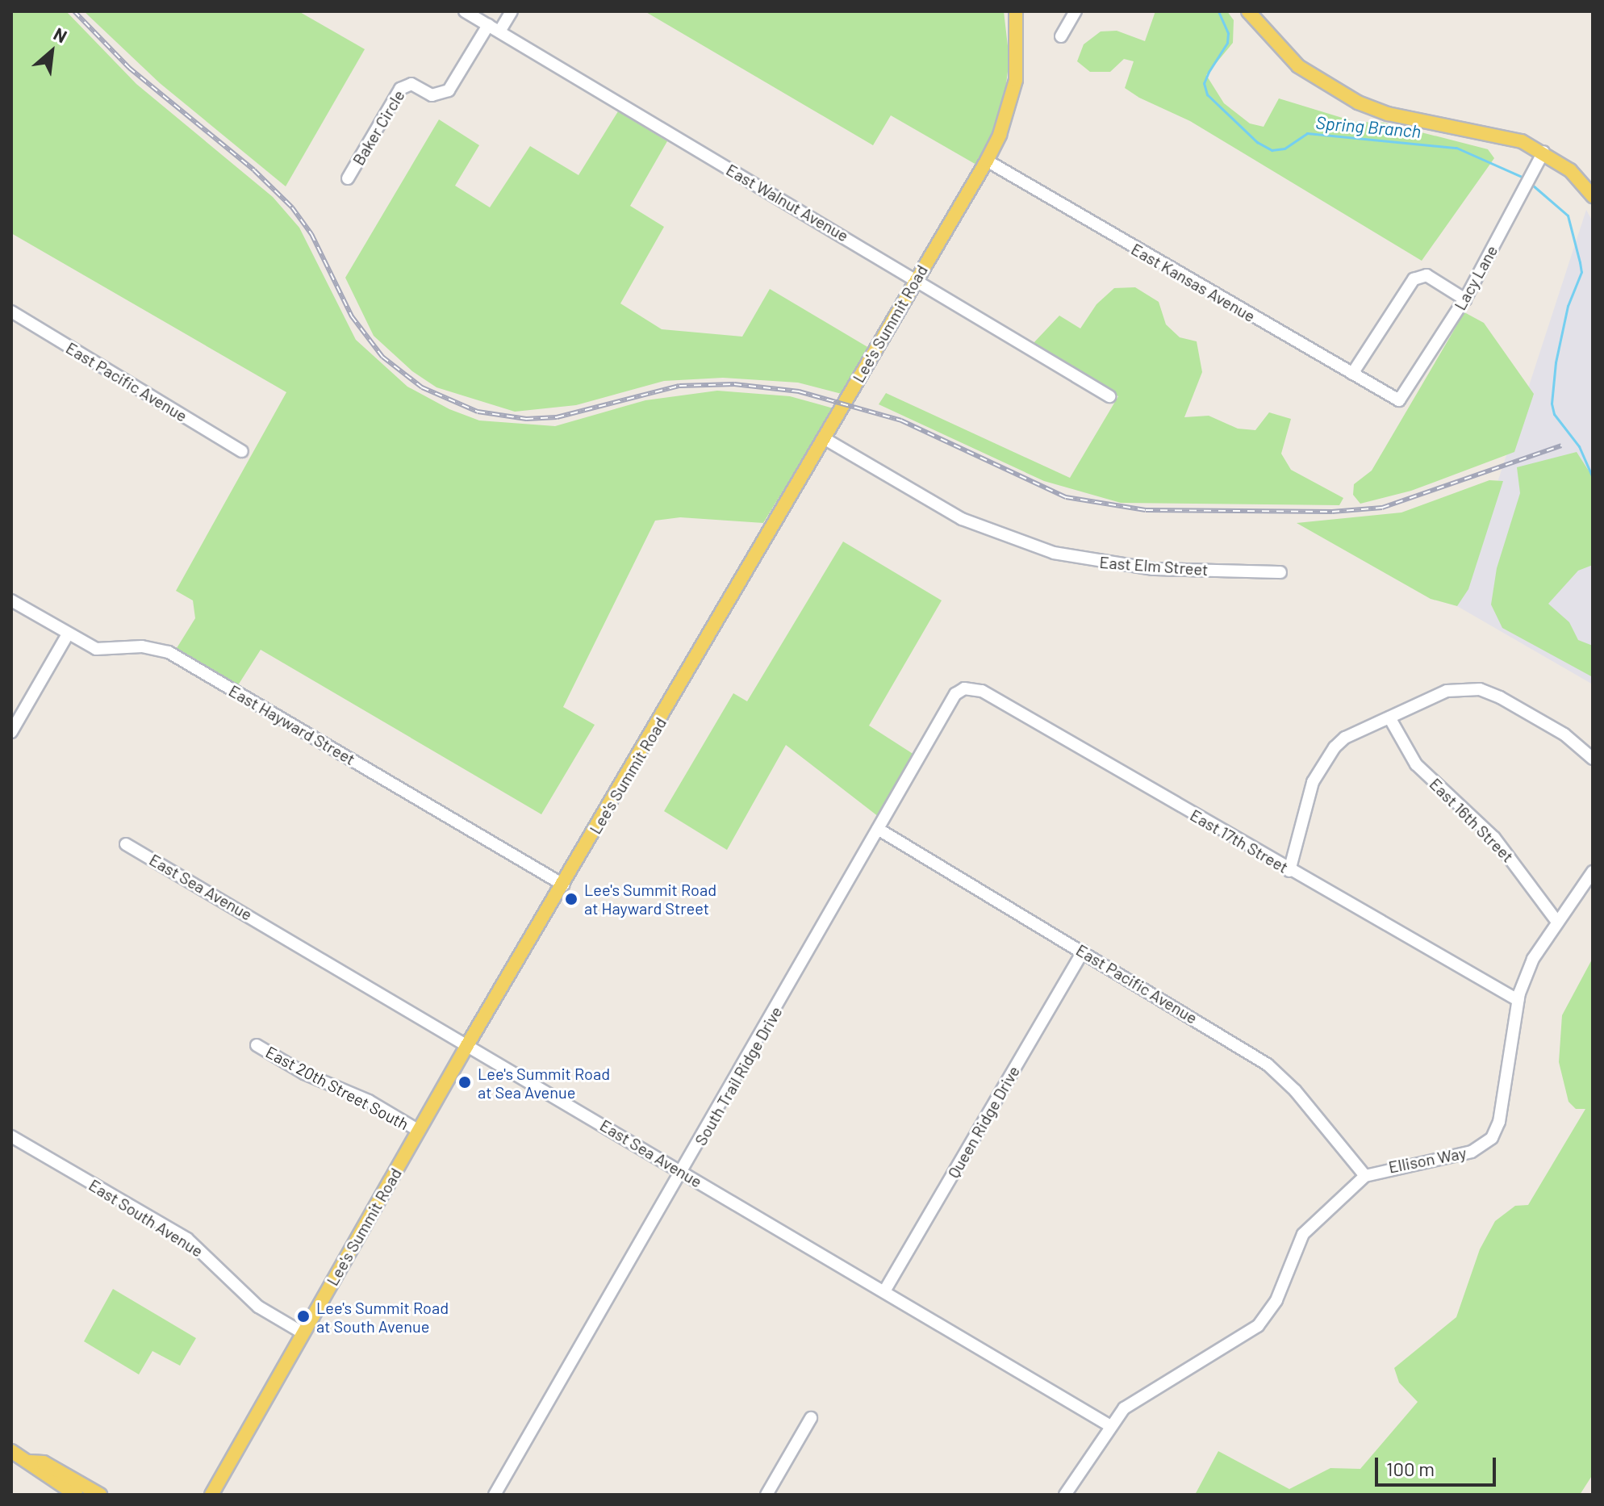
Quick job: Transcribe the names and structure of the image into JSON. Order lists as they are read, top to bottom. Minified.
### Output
{"streets":{"main road":["Lee's Summit Road"],"street":["Baker Circle","East Walnut Avenue","Lacy Lane","East Kansas Avenue","East Pacific Avenue","East Elm Street","East Hayward Street","East 16th Street","East 17th Street","East Sea Avenue","South Trail Ridge Drive","East 20th Street South","Queen Ridge Drive","Ellison Way","East South Avenue"]},"crossings":[["Baker Circle","East Walnut Avenue"],["East Walnut Avenue","Lee's Summit Road"],["Lacy Lane","East Kansas Avenue"],["East Kansas Avenue","Lee's Summit Road"],["Lee's Summit Road","East Elm Street"],["Lee's Summit Road","East Hayward Street"],["Lee's Summit Road","East Sea Avenue"],["Lee's Summit Road","East 20th Street South"],["Lee's Summit Road","East South Avenue"],["East Pacific Avenue","South Trail Ridge Drive"],["East Pacific Avenue","Queen Ridge Drive"],["East Pacific Avenue","Ellison Way"],["East 16th Street","Ellison Way"],["East 17th Street","South Trail Ridge Drive"],["East 17th Street","Ellison Way"],["East Sea Avenue","South Trail Ridge Drive"],["East Sea Avenue","Queen Ridge Drive"]],"water":["Spring Branch"],"places":["Lee's Summit Road at Hayward Street","Lee's Summit Road at Sea Avenue","Lee's Summit Road at South Avenue"],"scale_bar":"100 m","north":"top right"}
